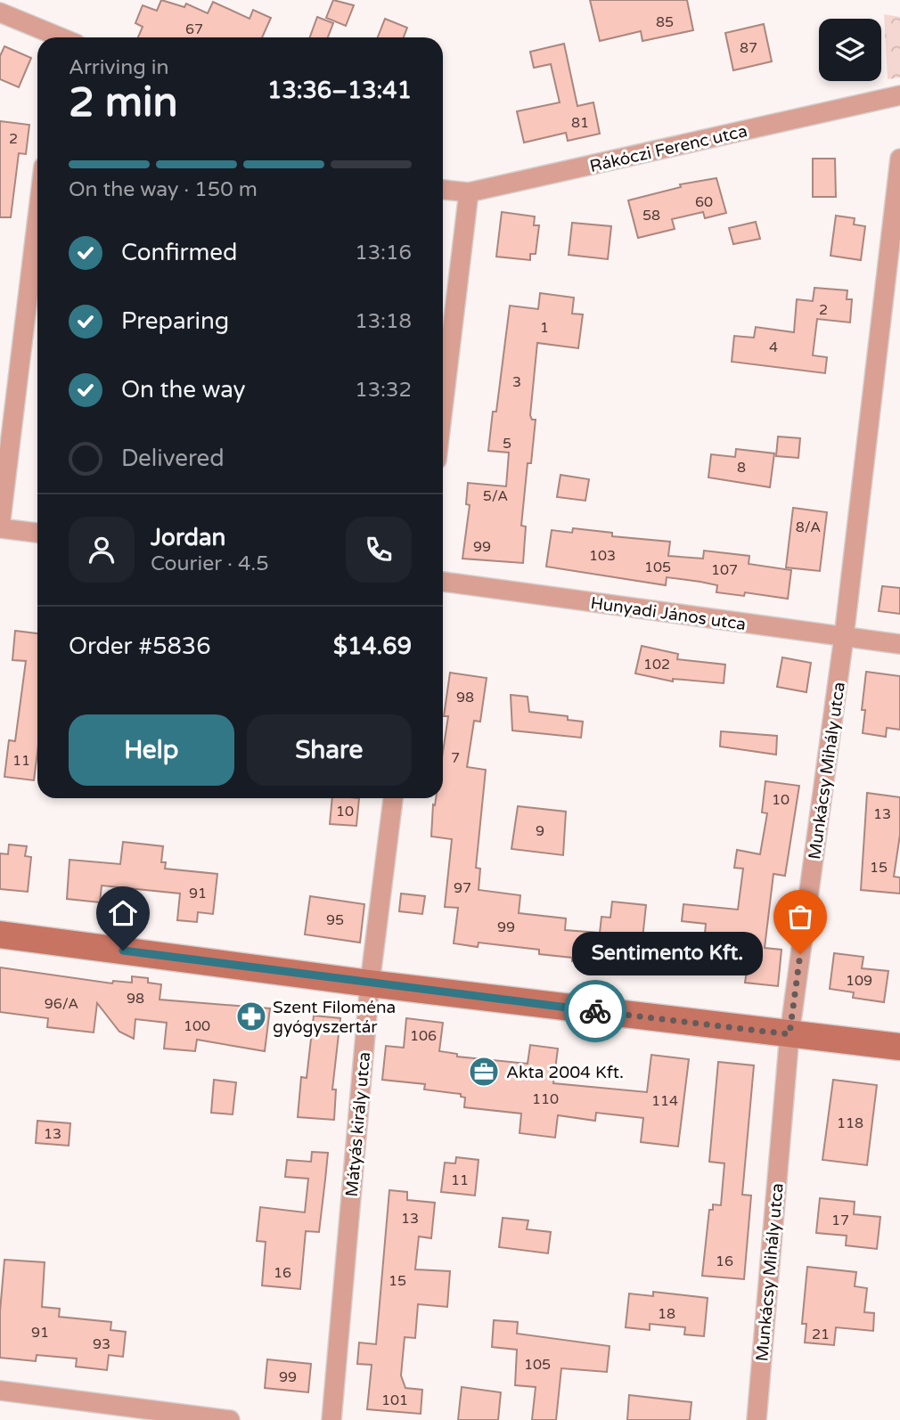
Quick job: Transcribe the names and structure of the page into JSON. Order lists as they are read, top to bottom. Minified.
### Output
{"streets":{"street":["Rákóczi Ferenc utca","Hunyadi János utca","Munkácsy Mihály utca","Mátyás király utca"]},"crossings":[["Hunyadi János utca","Munkácsy Mihály utca"]],"places":{"other":["Sentimento Kft."],"pharmacy":["Szent Filoména gyógyszertár"],"office":["Akta 2004 Kft."]},"house_numbers":["85","67","87","81","2","60","58","2","1","4","3","5","8","5/A","8/A","99","103","105","107","102","98","7","11","10","10","13","9","15","97","91","95","99","109","98","96/A","100","106","110","114","118","13","11","13","17","16","16","15","18","91","21","93","105","99","101"],"page":{"heading":["2 min","Arriving in","13:36–13:41"],"panel":["Jordan","Courier · 4.5","Order #5836","$14.69"],"bar":"On the way · 150 m","list":[["Confirmed","13:16"],["Preparing","13:18"],["On the way","13:32"],"Delivered"],"buttons":["Help","Share"],"bubble":"Sentimento Kft."}}
